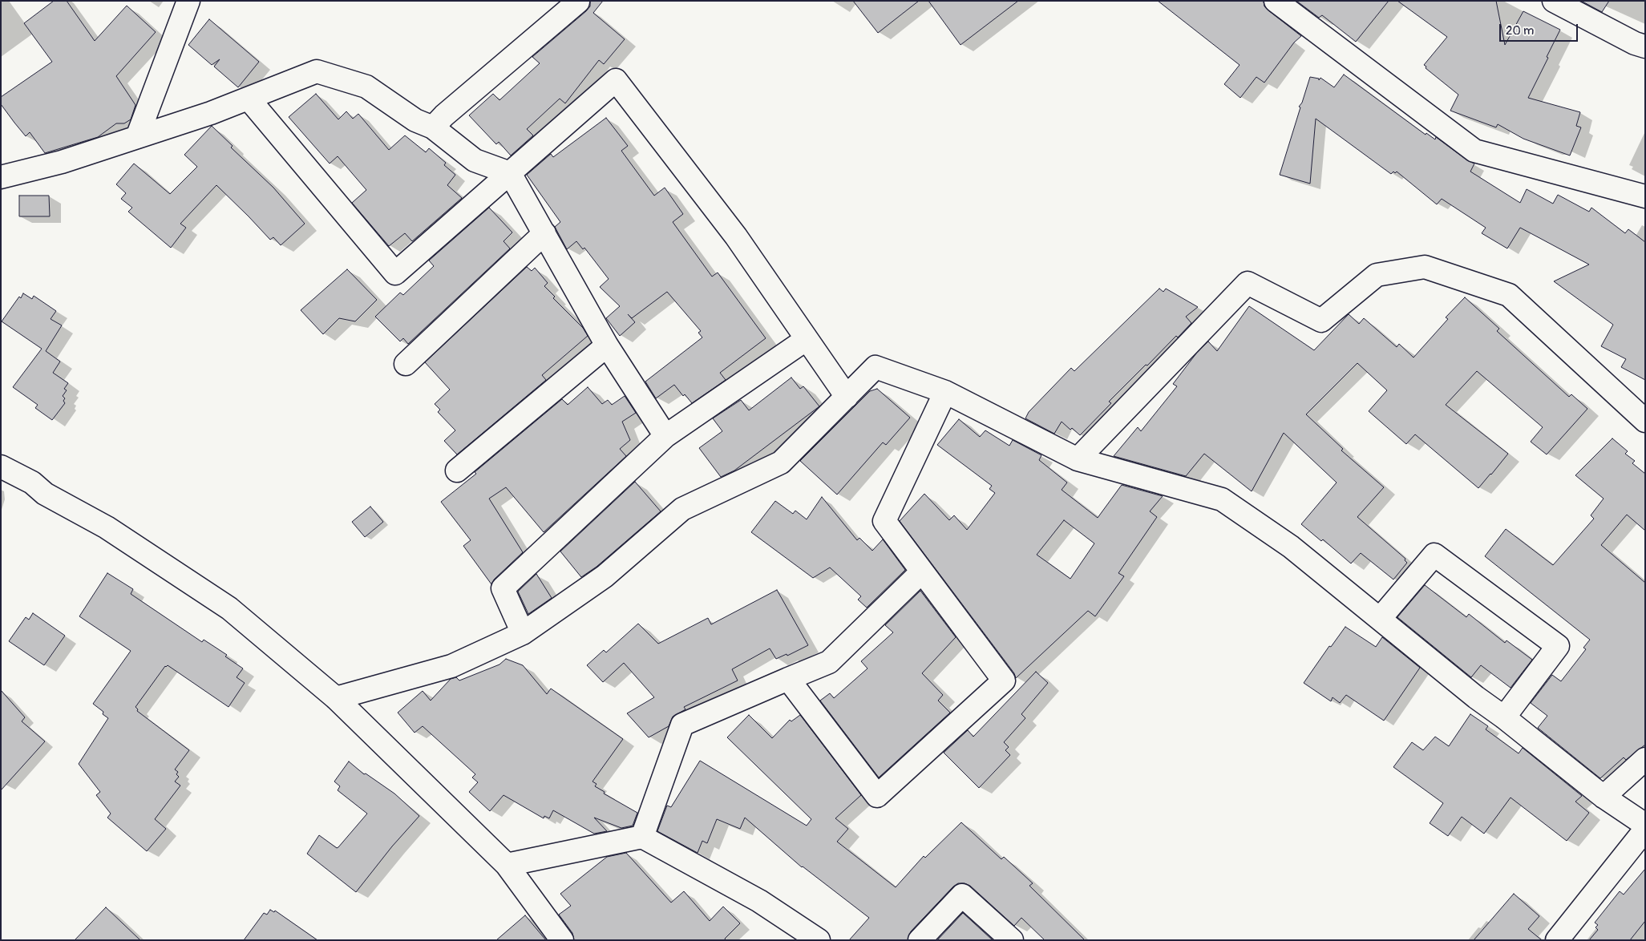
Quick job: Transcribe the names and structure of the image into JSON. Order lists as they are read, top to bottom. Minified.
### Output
{"scale_bar":"20 m"}
